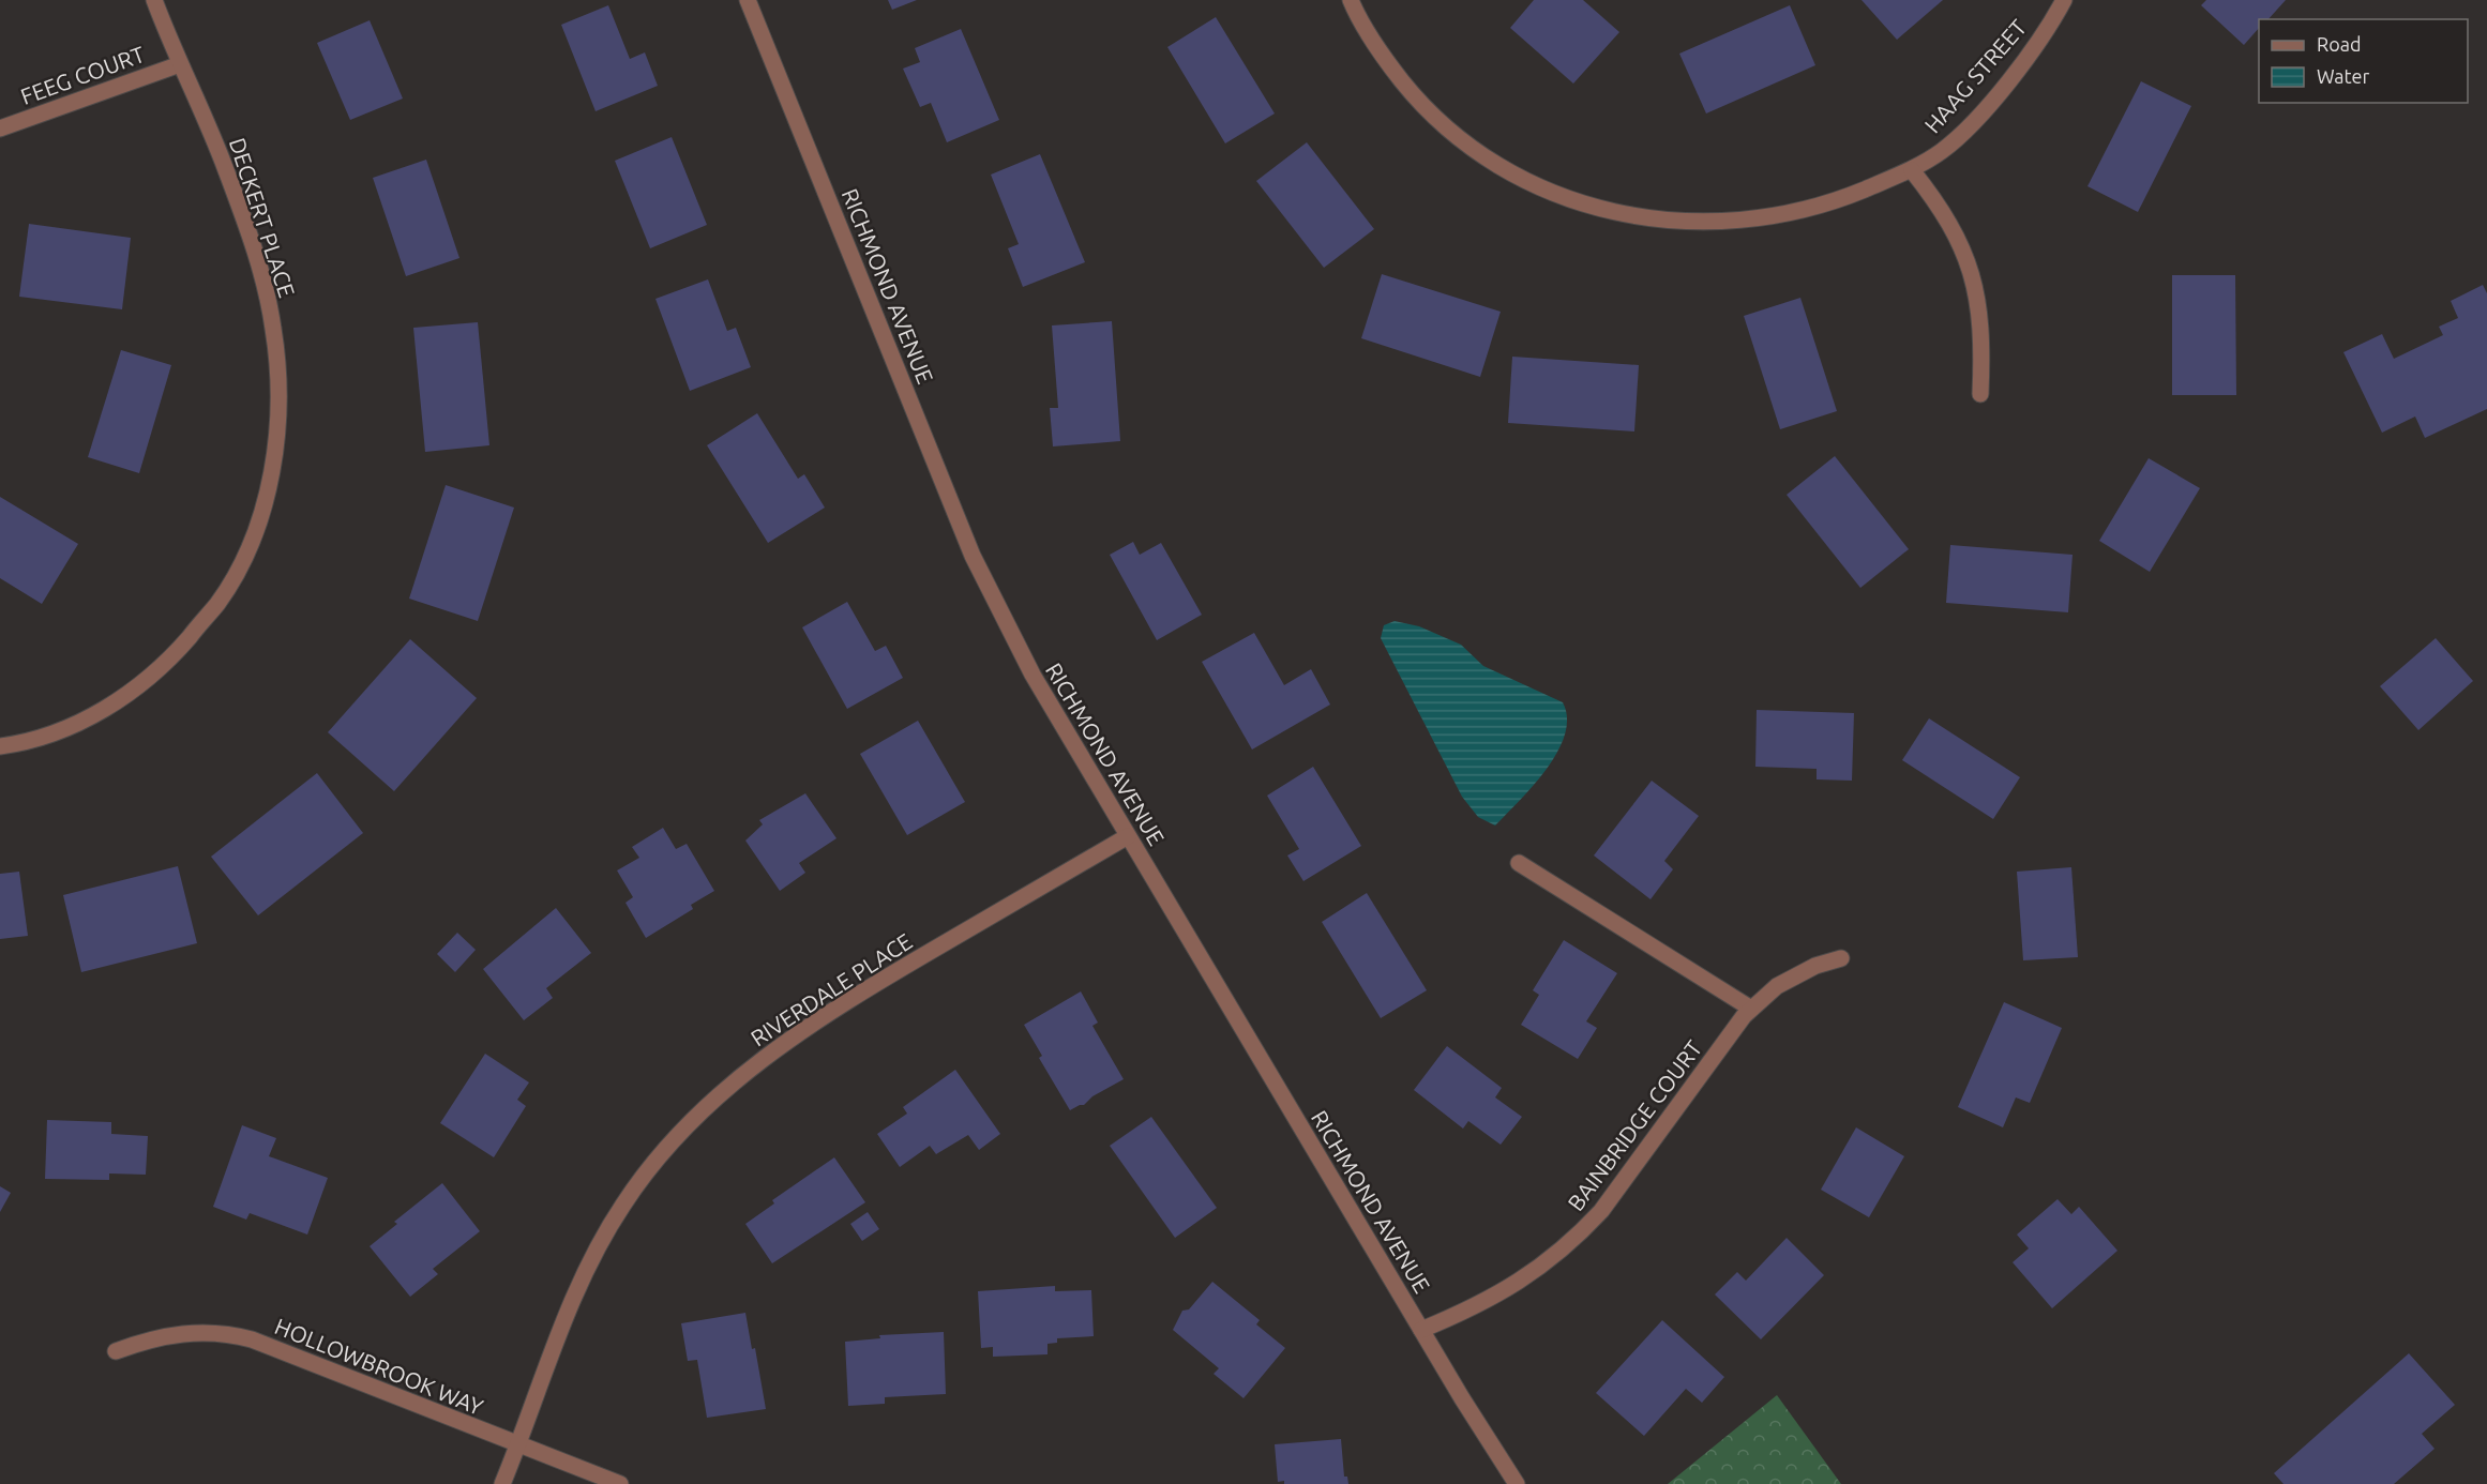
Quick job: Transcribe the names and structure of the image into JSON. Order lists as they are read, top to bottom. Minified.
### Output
{"streets":{"street":["FEEG COURT","HAAG STREET","DECKERT PLACE","RICHMOND AVENUE","RIVERDALE PLACE","BAINBRIDGE COURT","HOLLOWBROOK WAY"]},"crossings":[["FEEG COURT","DECKERT PLACE"],["RICHMOND AVENUE","RIVERDALE PLACE"],["RICHMOND AVENUE","BAINBRIDGE COURT"],["RIVERDALE PLACE","HOLLOWBROOK WAY"]],"legend":["Road","Water"]}
